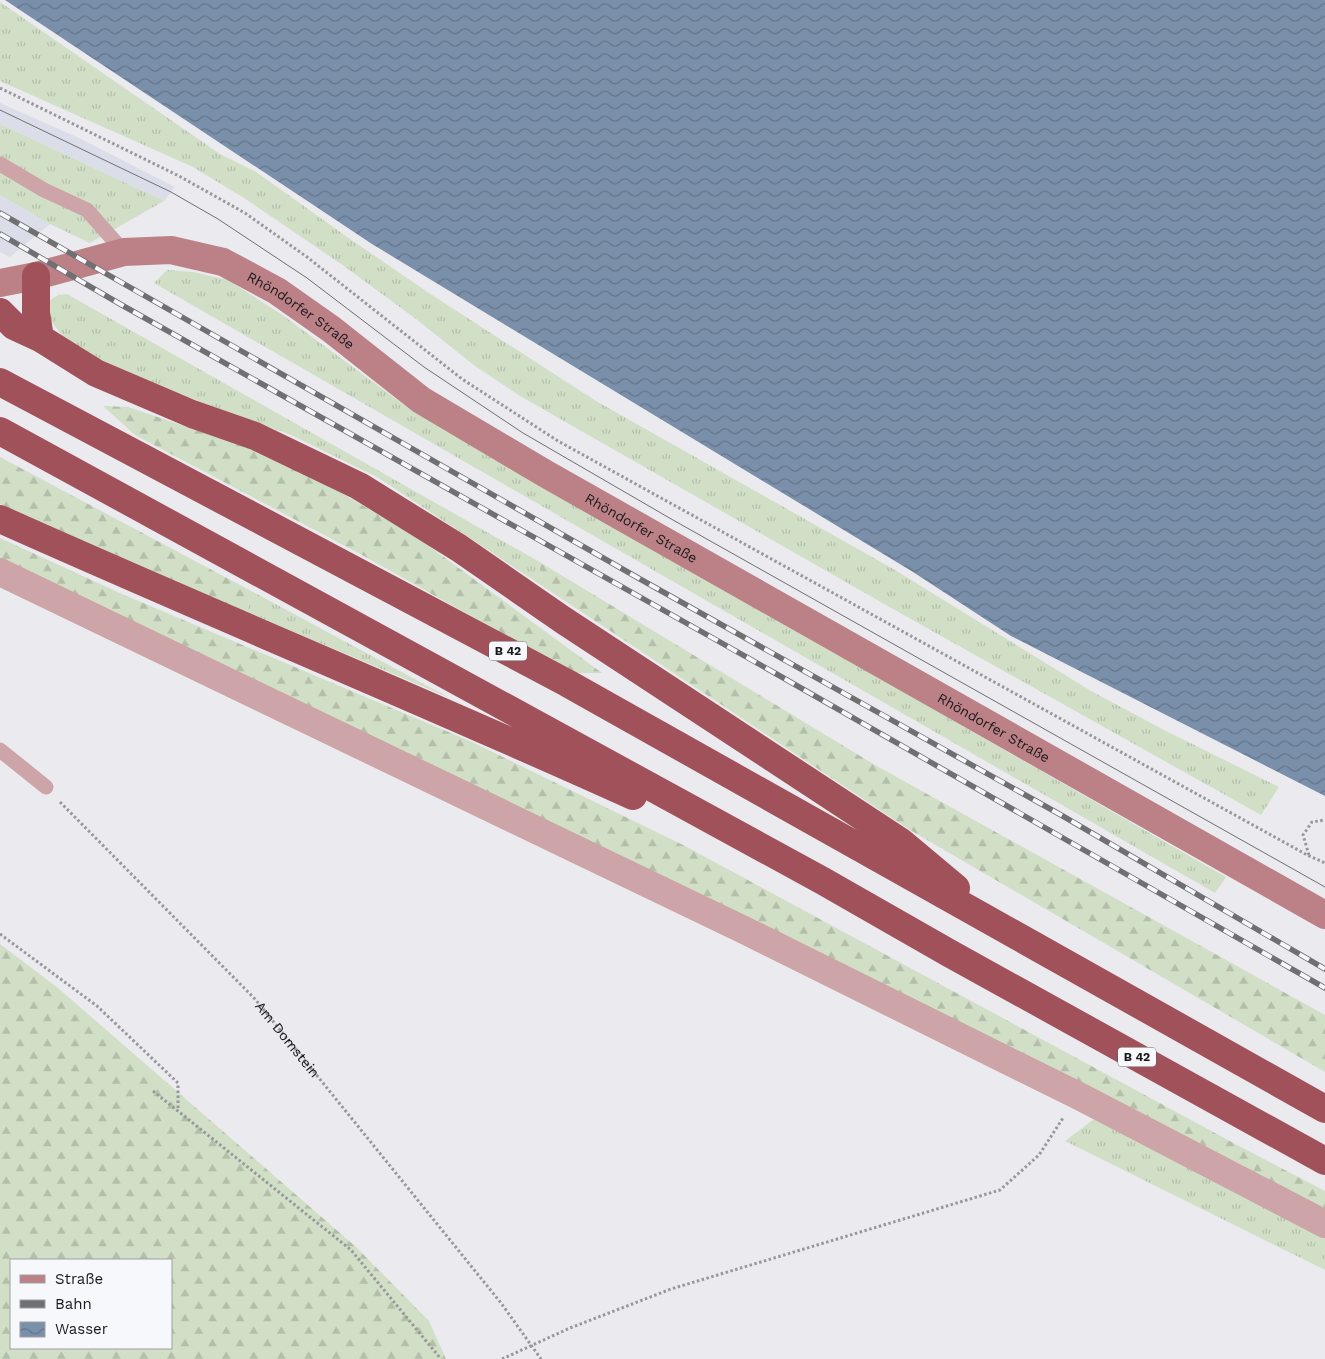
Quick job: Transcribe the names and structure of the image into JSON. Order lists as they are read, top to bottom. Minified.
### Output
{"streets":{"highway":["B 42"],"street":["Rhöndorfer Straße"],"path":["Am Domstein"]},"legend":["Straße","Bahn","Wasser"]}
